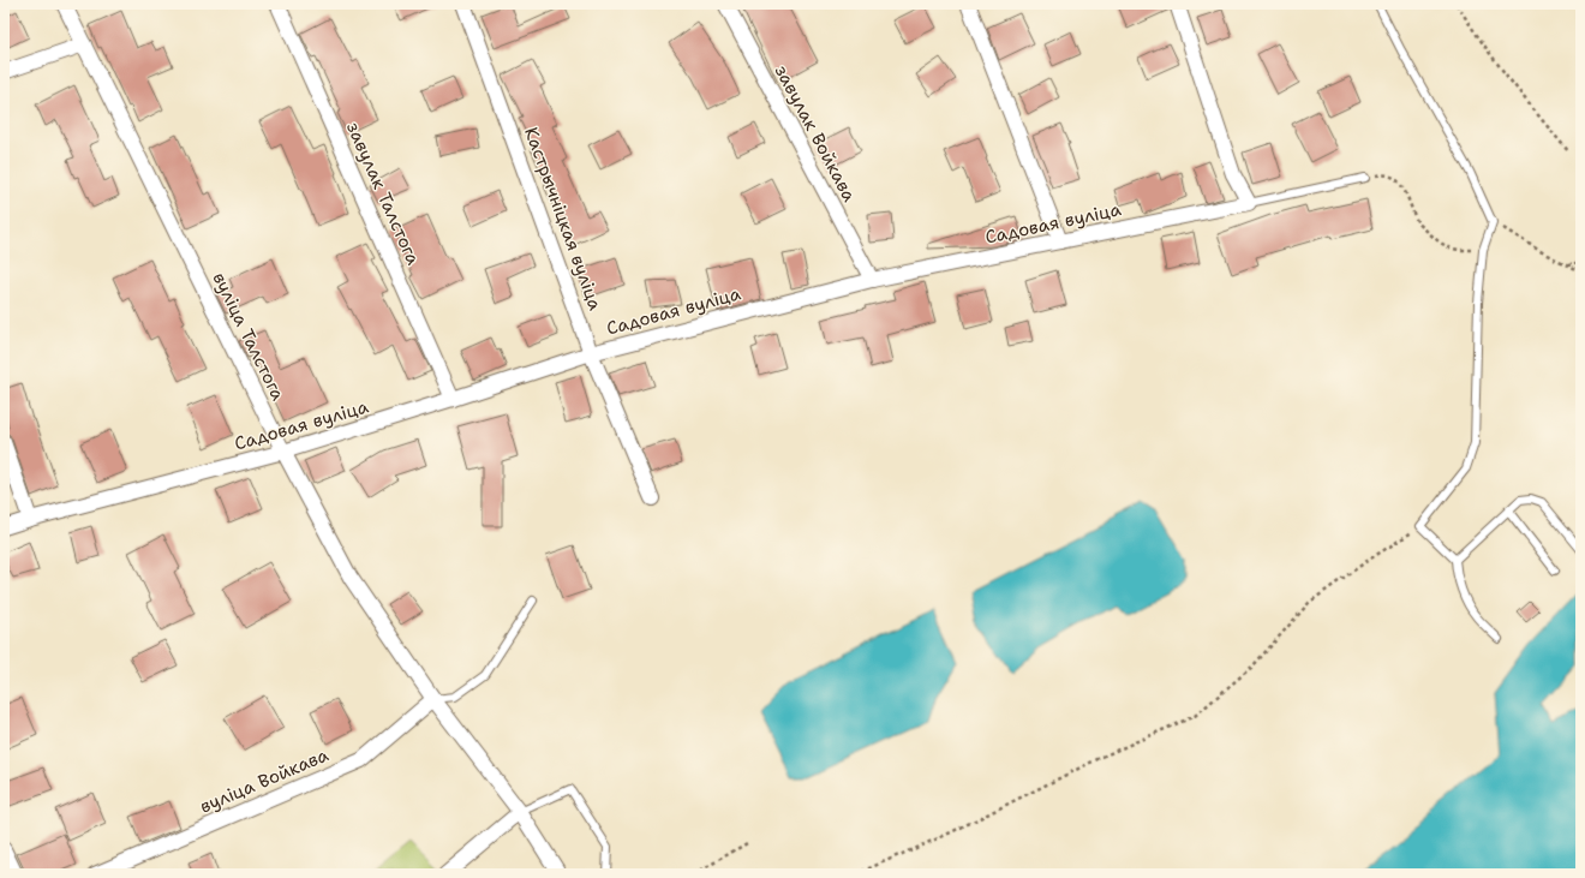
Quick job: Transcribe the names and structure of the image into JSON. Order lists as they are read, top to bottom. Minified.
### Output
{"streets":{"street":["завулак Войкава","завулак Талстога","Кастрычніцкая вуліца","Садовая вуліца","вуліца Талстога","вуліца Войкава"]},"crossings":[["завулак Войкава","Садовая вуліца"],["завулак Талстога","Садовая вуліца"],["Кастрычніцкая вуліца","Садовая вуліца"],["Садовая вуліца","вуліца Талстога"],["вуліца Талстога","вуліца Войкава"]]}
